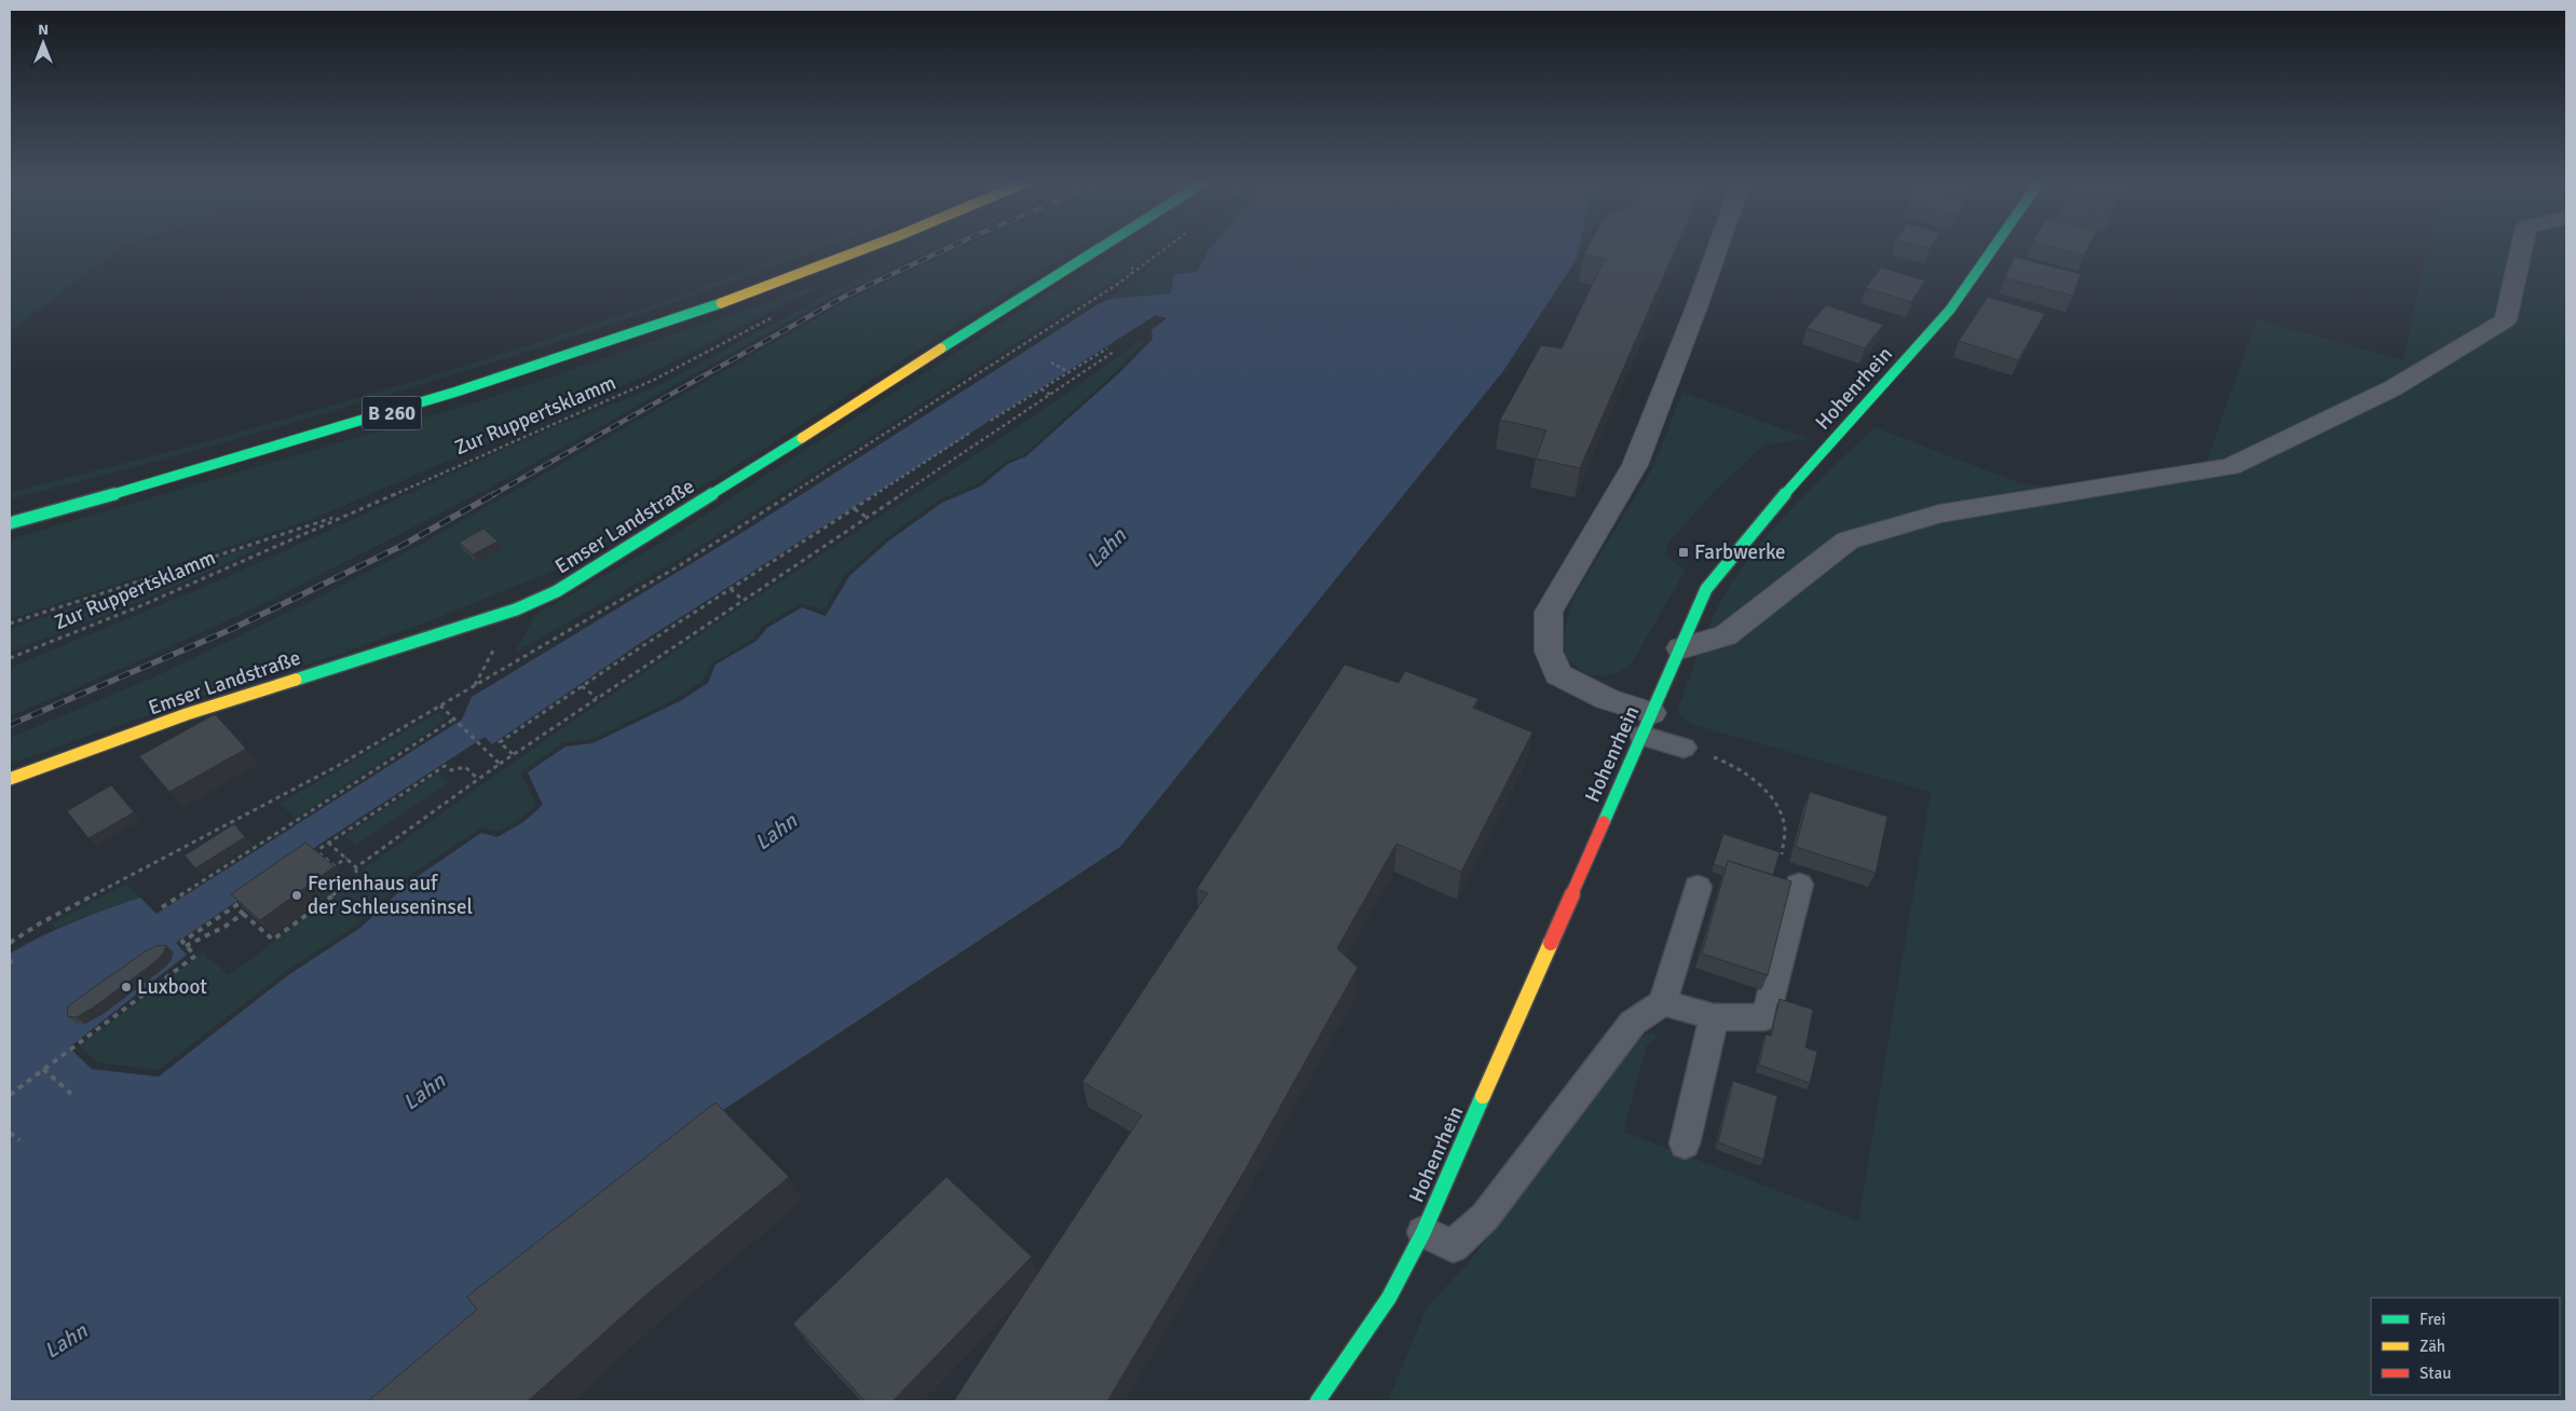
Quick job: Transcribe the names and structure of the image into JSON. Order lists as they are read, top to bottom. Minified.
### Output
{"streets":{"street":["Hohenrhein","B 260","Emser Landstraße"],"path":["Zur Ruppertsklamm"]},"water":["Lahn"],"places":{"transit":["Farbwerke"],"other":["Ferienhaus auf der Schleuseninsel","Luxboot"]},"legend":["Frei","Zäh","Stau"],"north":"top"}
